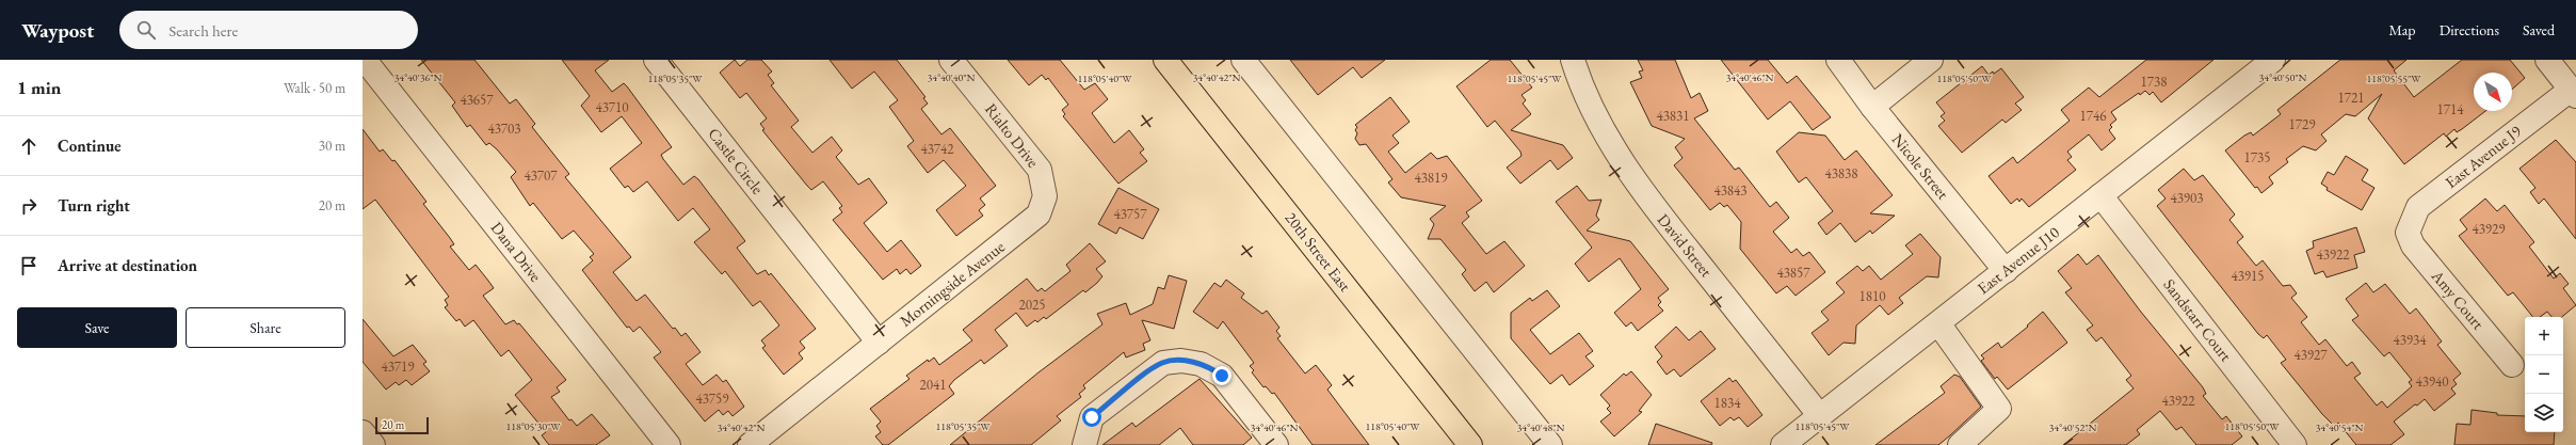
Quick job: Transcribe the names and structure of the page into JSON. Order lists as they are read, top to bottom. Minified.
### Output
{"streets":{"main road":["20th Street East"],"street":["Rialto Drive","East Avenue J9","Castle Circle","Nicole Street","David Street","Dana Drive","East Avenue J10","Morningside Avenue","Amy Court","Sandstarr Court"]},"crossings":[["Rialto Drive","Morningside Avenue"],["East Avenue J9","Amy Court"],["Castle Circle","Morningside Avenue"],["Nicole Street","East Avenue J10"],["David Street","East Avenue J10"],["East Avenue J10","Sandstarr Court"]],"house_numbers":["1738","1721","43657","43710","1714","43831","1746","1729","43703","43742","1735","43838","43707","43819","43843","43903","43757","43929","43922","43857","43915","1810","2025","43934","43927","43719","43940","2041","43759","43922","1834"],"scale_bar":"20 m","north":"bottom right","page":{"header":"Waypost","search":"Search here","nav":["Map","Directions","Saved"],"heading":["1 min","Walk · 50 m"],"list":[["Continue","30 m"],["Turn right","20 m"],"Arrive at destination"],"buttons":["Save","Share"],"map_buttons":["+","−"],"scale":"20 m"},"coordinates":["34°40'36\"N","34°40'40\"N","34°40'42\"N","34°40'46\"N","34°40'50\"N","118°05'35\"W","118°05'40\"W","118°05'50\"W","118°05'45\"W","118°05'55\"W","118°05'30\"W","34°40'48\"N","34°40'52\"N","34°40'54\"N"]}
